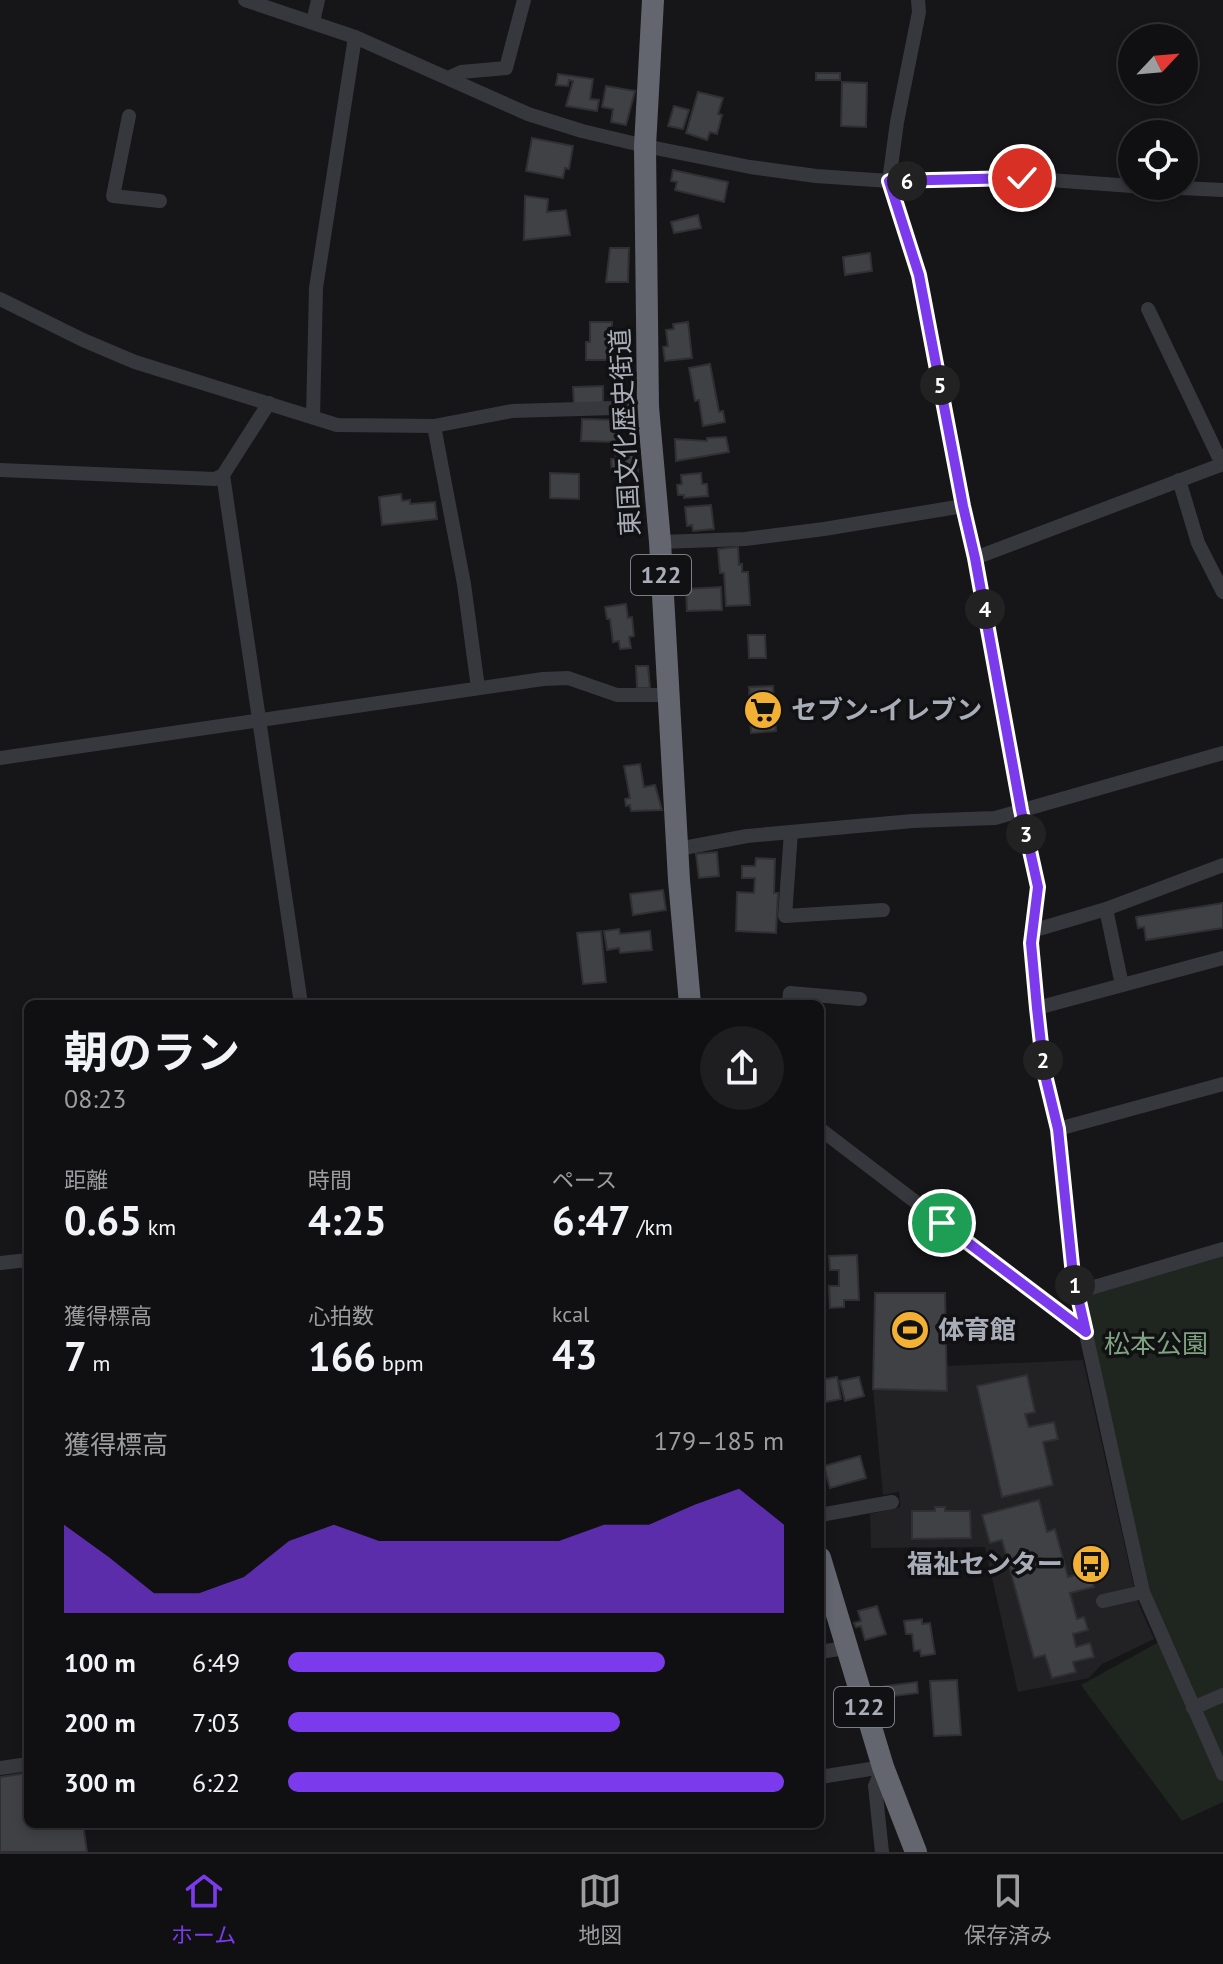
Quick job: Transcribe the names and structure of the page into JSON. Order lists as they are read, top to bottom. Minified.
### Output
{"streets":{"highway":["東国文化歴史街道","122"]},"parks":["松本公園"],"places":{"supermarket":["セブン-イレブン"],"sports":["体育館"],"bus stop":["福祉センター"]},"north":"top right","page":{"pins":["6","5","4","3","2","1"],"heading":["朝のラン","08:23"],"stats":[["距離","0.65 km"],["時間","4:25"],["ペース","6:47 /km"],["獲得標高","7 m"],["心拍数","166 bpm"],["kcal","43"]],"chart":["獲得標高","179–185 m"],"list":[{"name":"100 m","note":"6:49"},{"name":"200 m","note":"7:03"},{"name":"300 m","note":"6:22"}],"tabs":["ホーム","地図","保存済み"]}}
